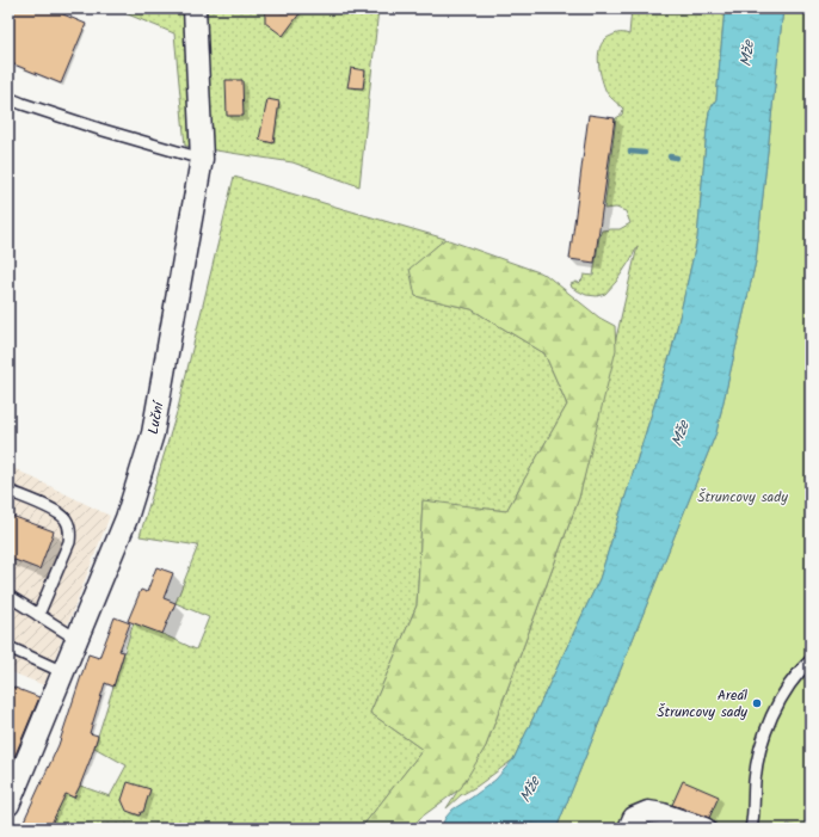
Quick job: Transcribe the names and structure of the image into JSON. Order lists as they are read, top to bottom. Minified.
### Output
{"streets":{"street":["Luční"]},"water":["Mže"],"parks":["Štruncovy sady"],"places":["Areál Štruncovy sady"]}
